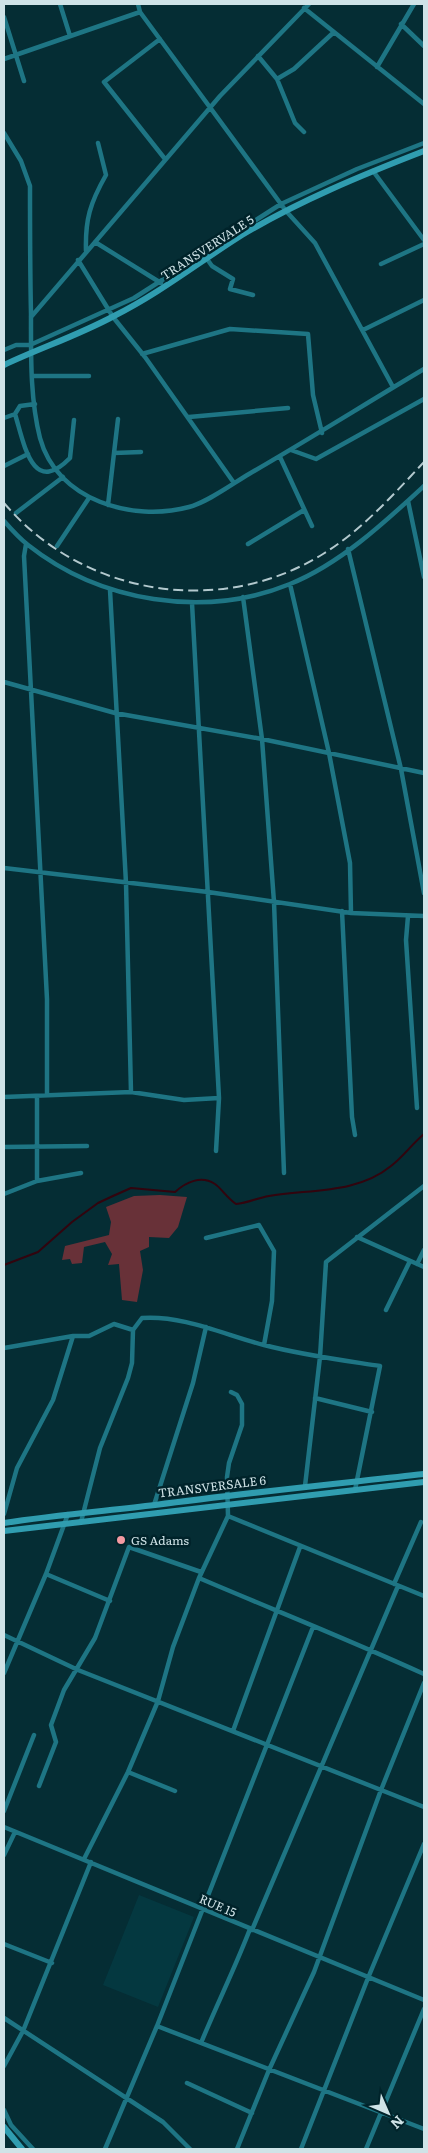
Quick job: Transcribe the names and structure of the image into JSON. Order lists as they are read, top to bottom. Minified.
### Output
{"streets":{"main road":["TRANSVERVALE 5","TRANSVERSALE 6"],"street":["RUE 15"]},"places":["GS Adams"],"north":"bottom right"}
